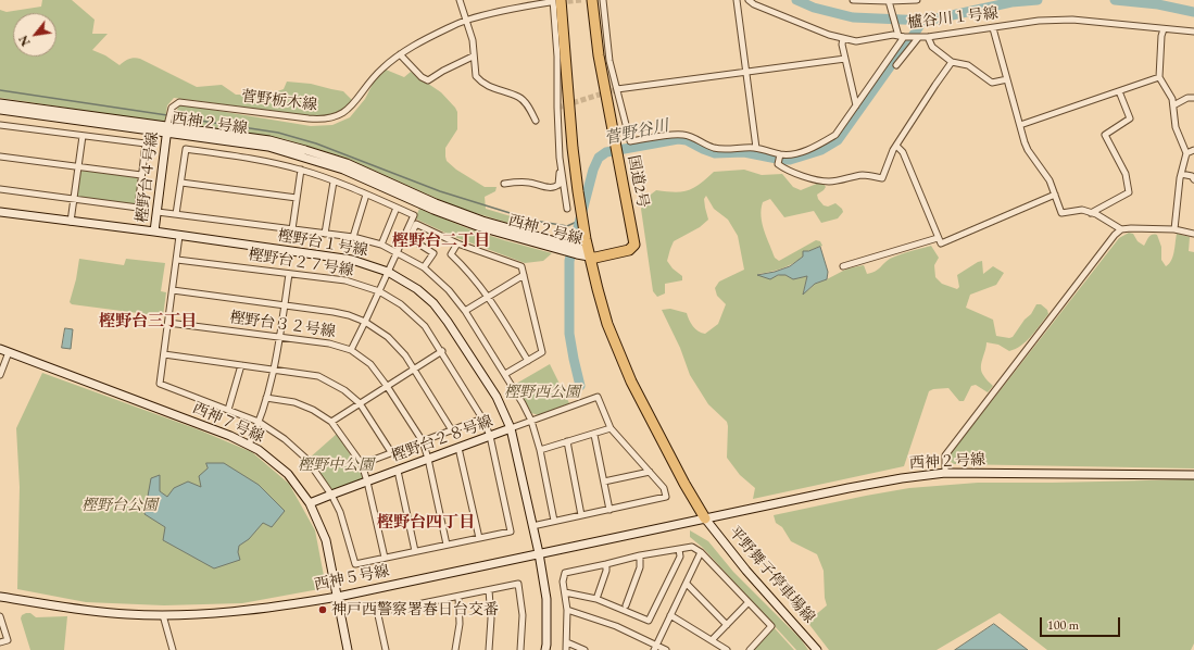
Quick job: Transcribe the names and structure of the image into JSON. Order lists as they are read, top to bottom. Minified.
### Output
{"streets":{"highway":["国道2号"],"street":["櫨谷川１号線","菅野栃木線","西神２号線","樫野台４号線","樫野台１号線","樫野台２７号線","樫野台３２号線","西神７号線","樫野台２８号線","平野舞子停車場線","西神５号線"]},"crossings":[["菅野栃木線","西神２号線"],["菅野栃木線","樫野台４号線"],["西神２号線","樫野台４号線"],["西神２号線","国道2号"],["西神２号線","平野舞子停車場線"],["西神２号線","西神５号線"],["樫野台４号線","樫野台１号線"],["樫野台１号線","樫野台２７号線"],["樫野台１号線","樫野台２８号線"],["樫野台１号線","西神５号線"],["樫野台２７号線","樫野台３２号線"],["樫野台２７号線","樫野台２８号線"],["樫野台３２号線","樫野台２８号線"],["西神７号線","樫野台２８号線"],["西神７号線","西神５号線"],["平野舞子停車場線","西神５号線"]],"districts":["樫野台二丁目","樫野台三丁目","樫野台四丁目"],"water":["菅野谷川"],"parks":["樫野西公園","樫野中公園","樫野台公園"],"places":["神戸西警察署春日台交番"],"scale_bar":"100 m","north":"bottom left"}
